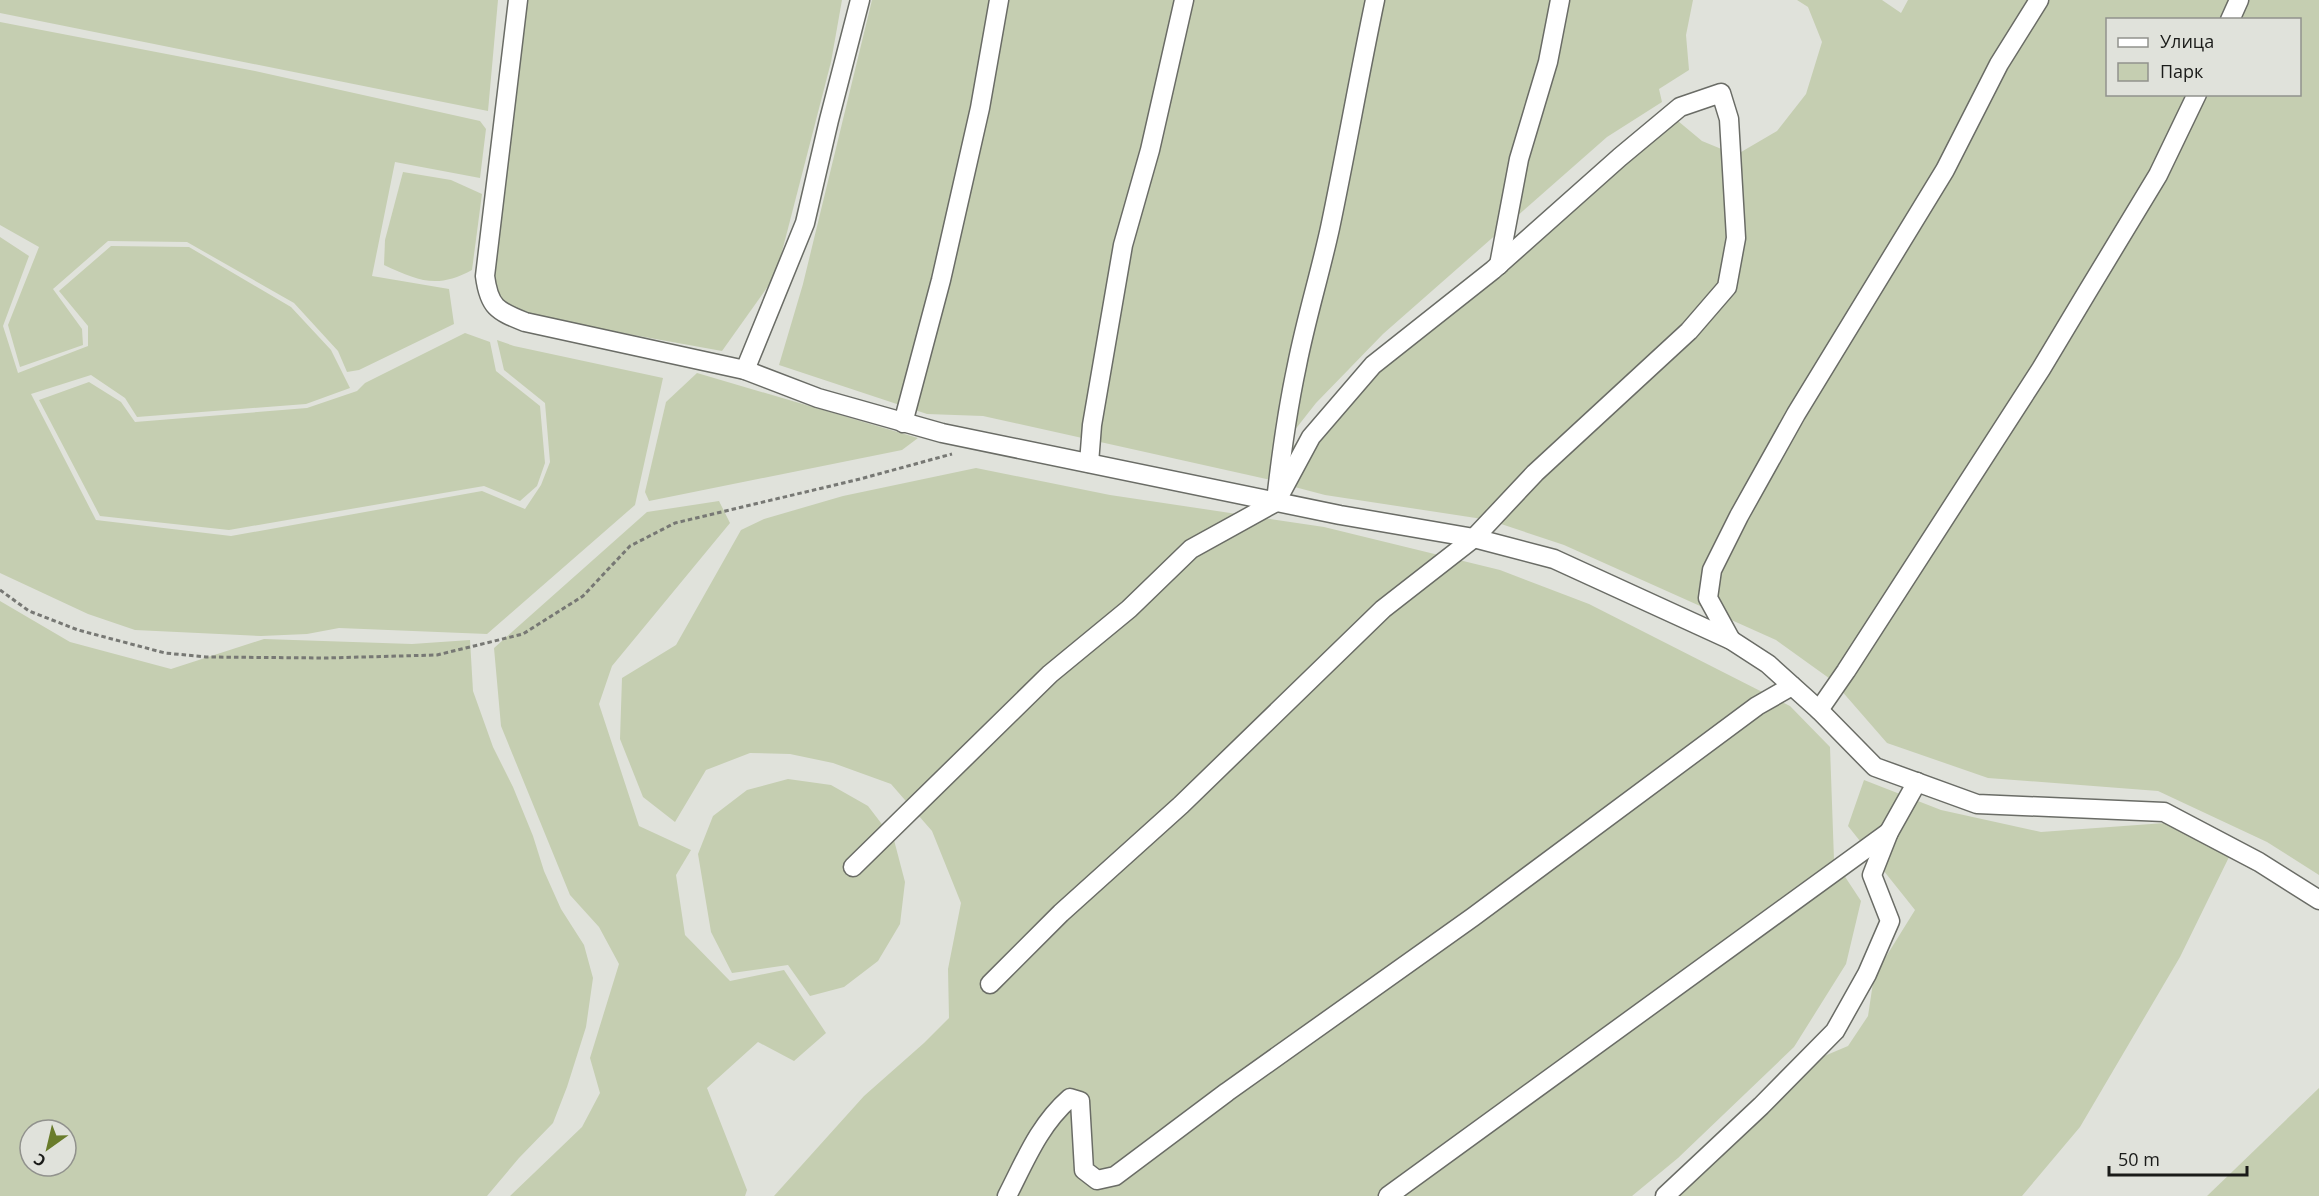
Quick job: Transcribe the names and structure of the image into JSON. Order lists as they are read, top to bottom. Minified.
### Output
{"legend":["Улица","Парк"],"scale_bar":"50 m","north":"bottom left"}
